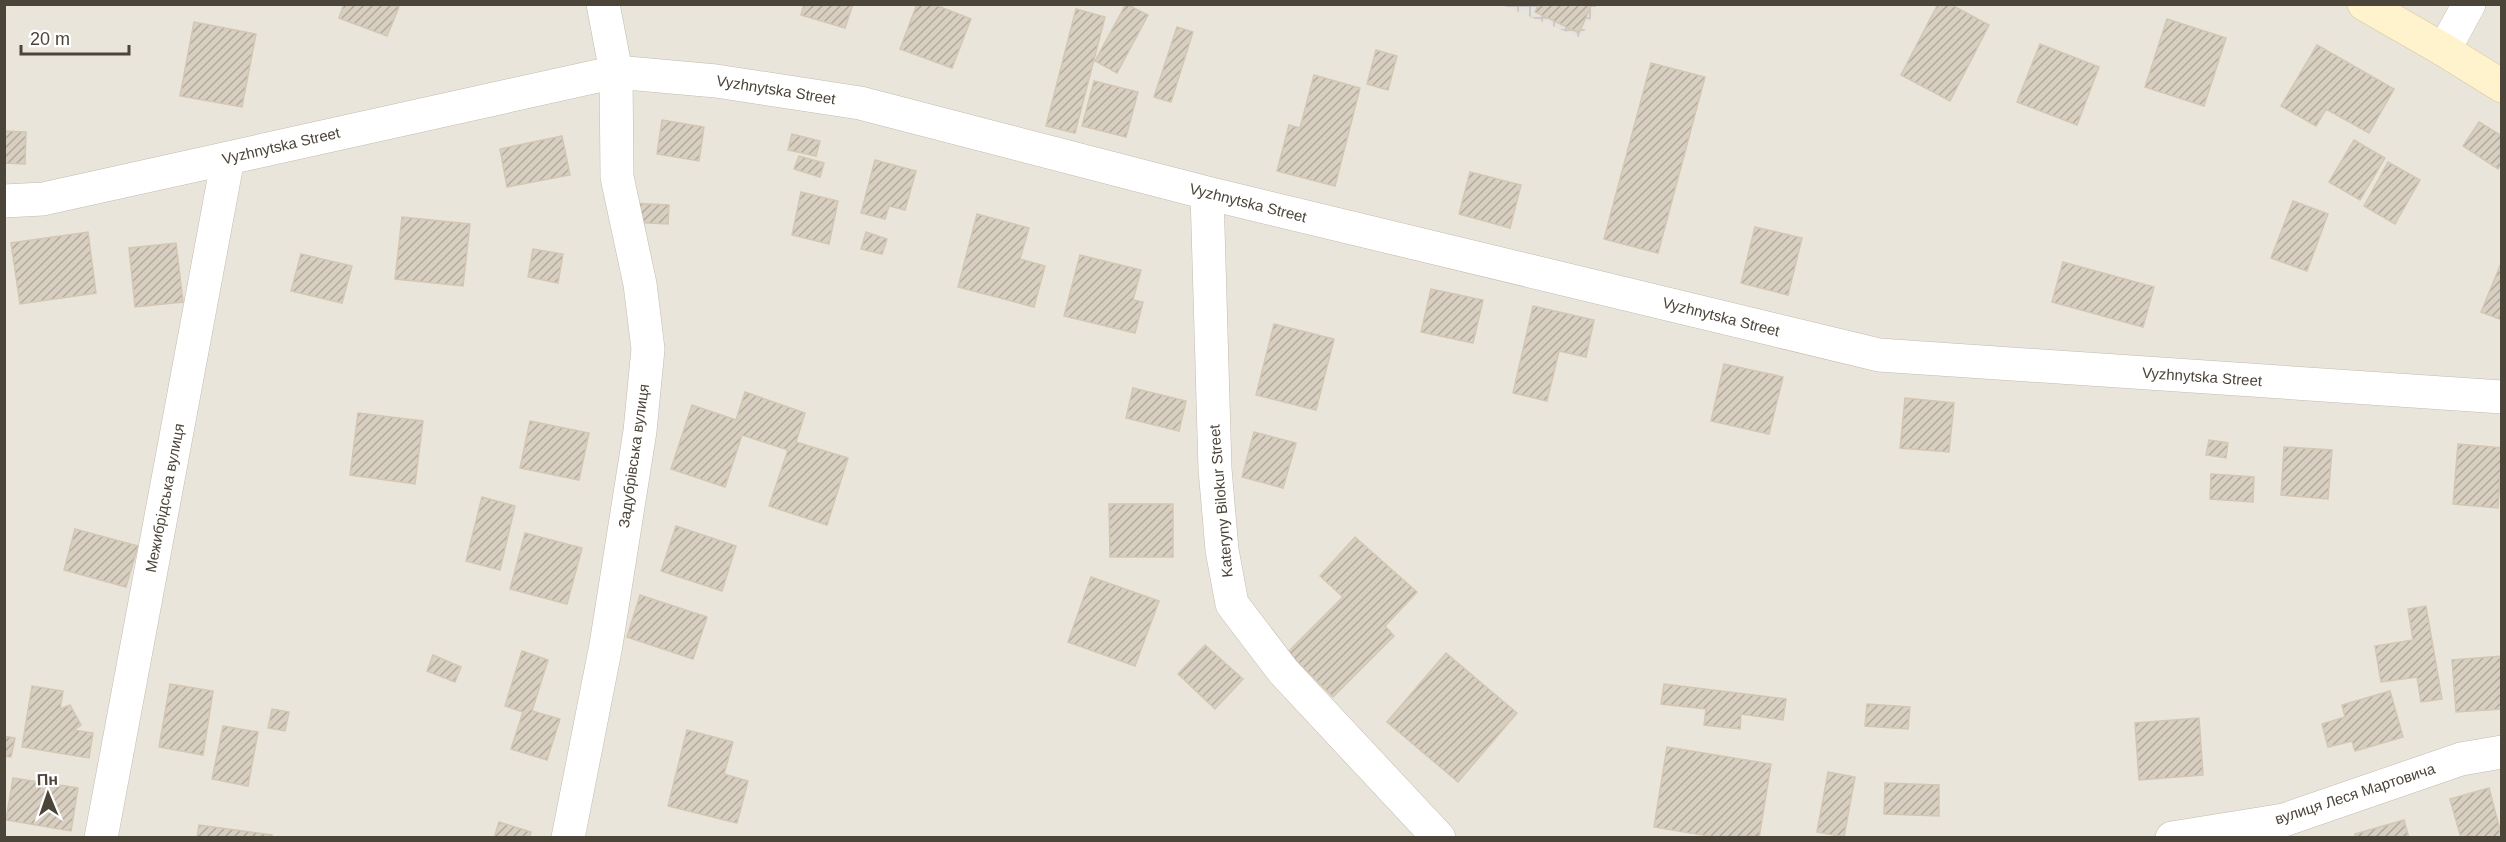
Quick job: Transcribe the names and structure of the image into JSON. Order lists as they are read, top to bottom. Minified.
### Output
{"streets":{"street":["Vyzhnytska Street","Задубрівська вулиця","Межибрідська вулиця","Kateryny Bilokur Street","вулиця Леся Мартовича"]},"crossings":[["Vyzhnytska Street","Задубрівська вулиця"],["Vyzhnytska Street","Межибрідська вулиця"],["Vyzhnytska Street","Kateryny Bilokur Street"]],"scale_bar":"20 m","north":"top"}
